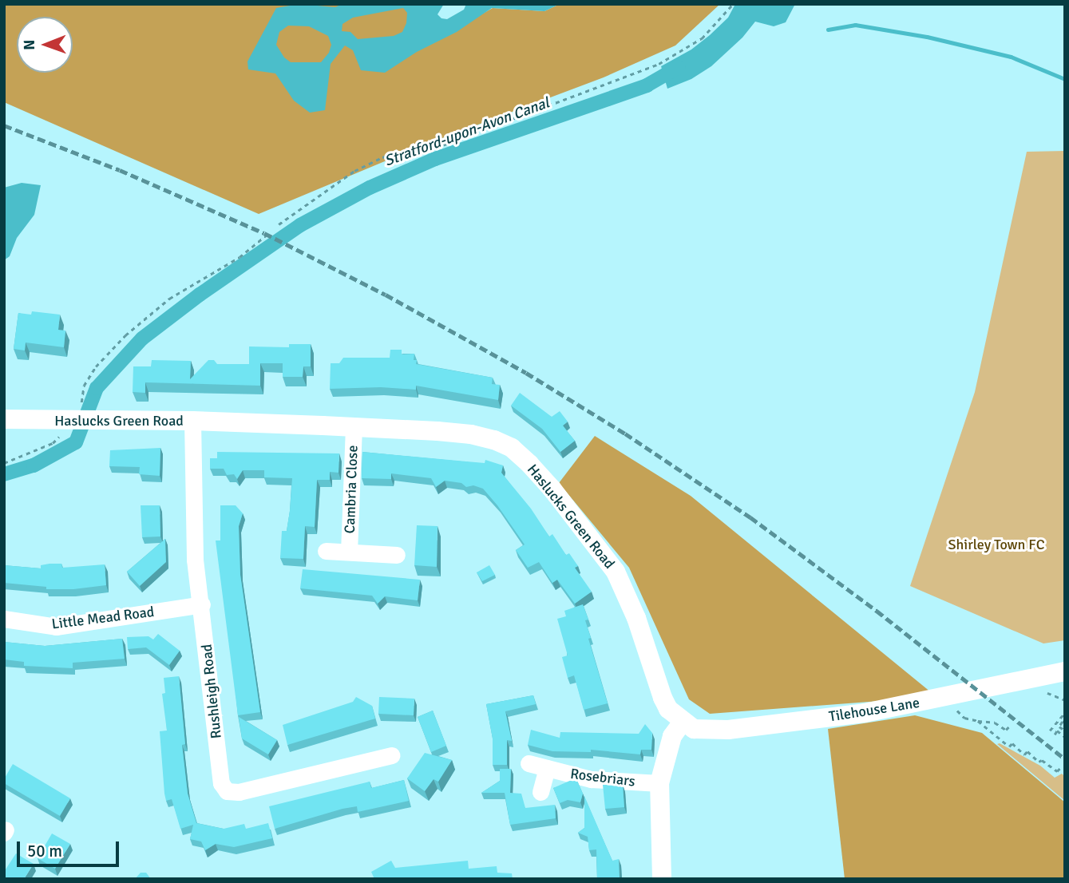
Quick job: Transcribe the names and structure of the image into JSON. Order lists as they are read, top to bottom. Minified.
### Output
{"streets":{"street":["Haslucks Green Road","Cambria Close","Little Mead Road","Rushleigh Road","Tilehouse Lane","Rosebriars"]},"crossings":[["Haslucks Green Road","Cambria Close"],["Haslucks Green Road","Rushleigh Road"],["Haslucks Green Road","Tilehouse Lane"],["Little Mead Road","Rushleigh Road"]],"water":["Stratford-upon-Avon Canal"],"parks":["Shirley Town FC"],"scale_bar":"50 m","north":"left"}
